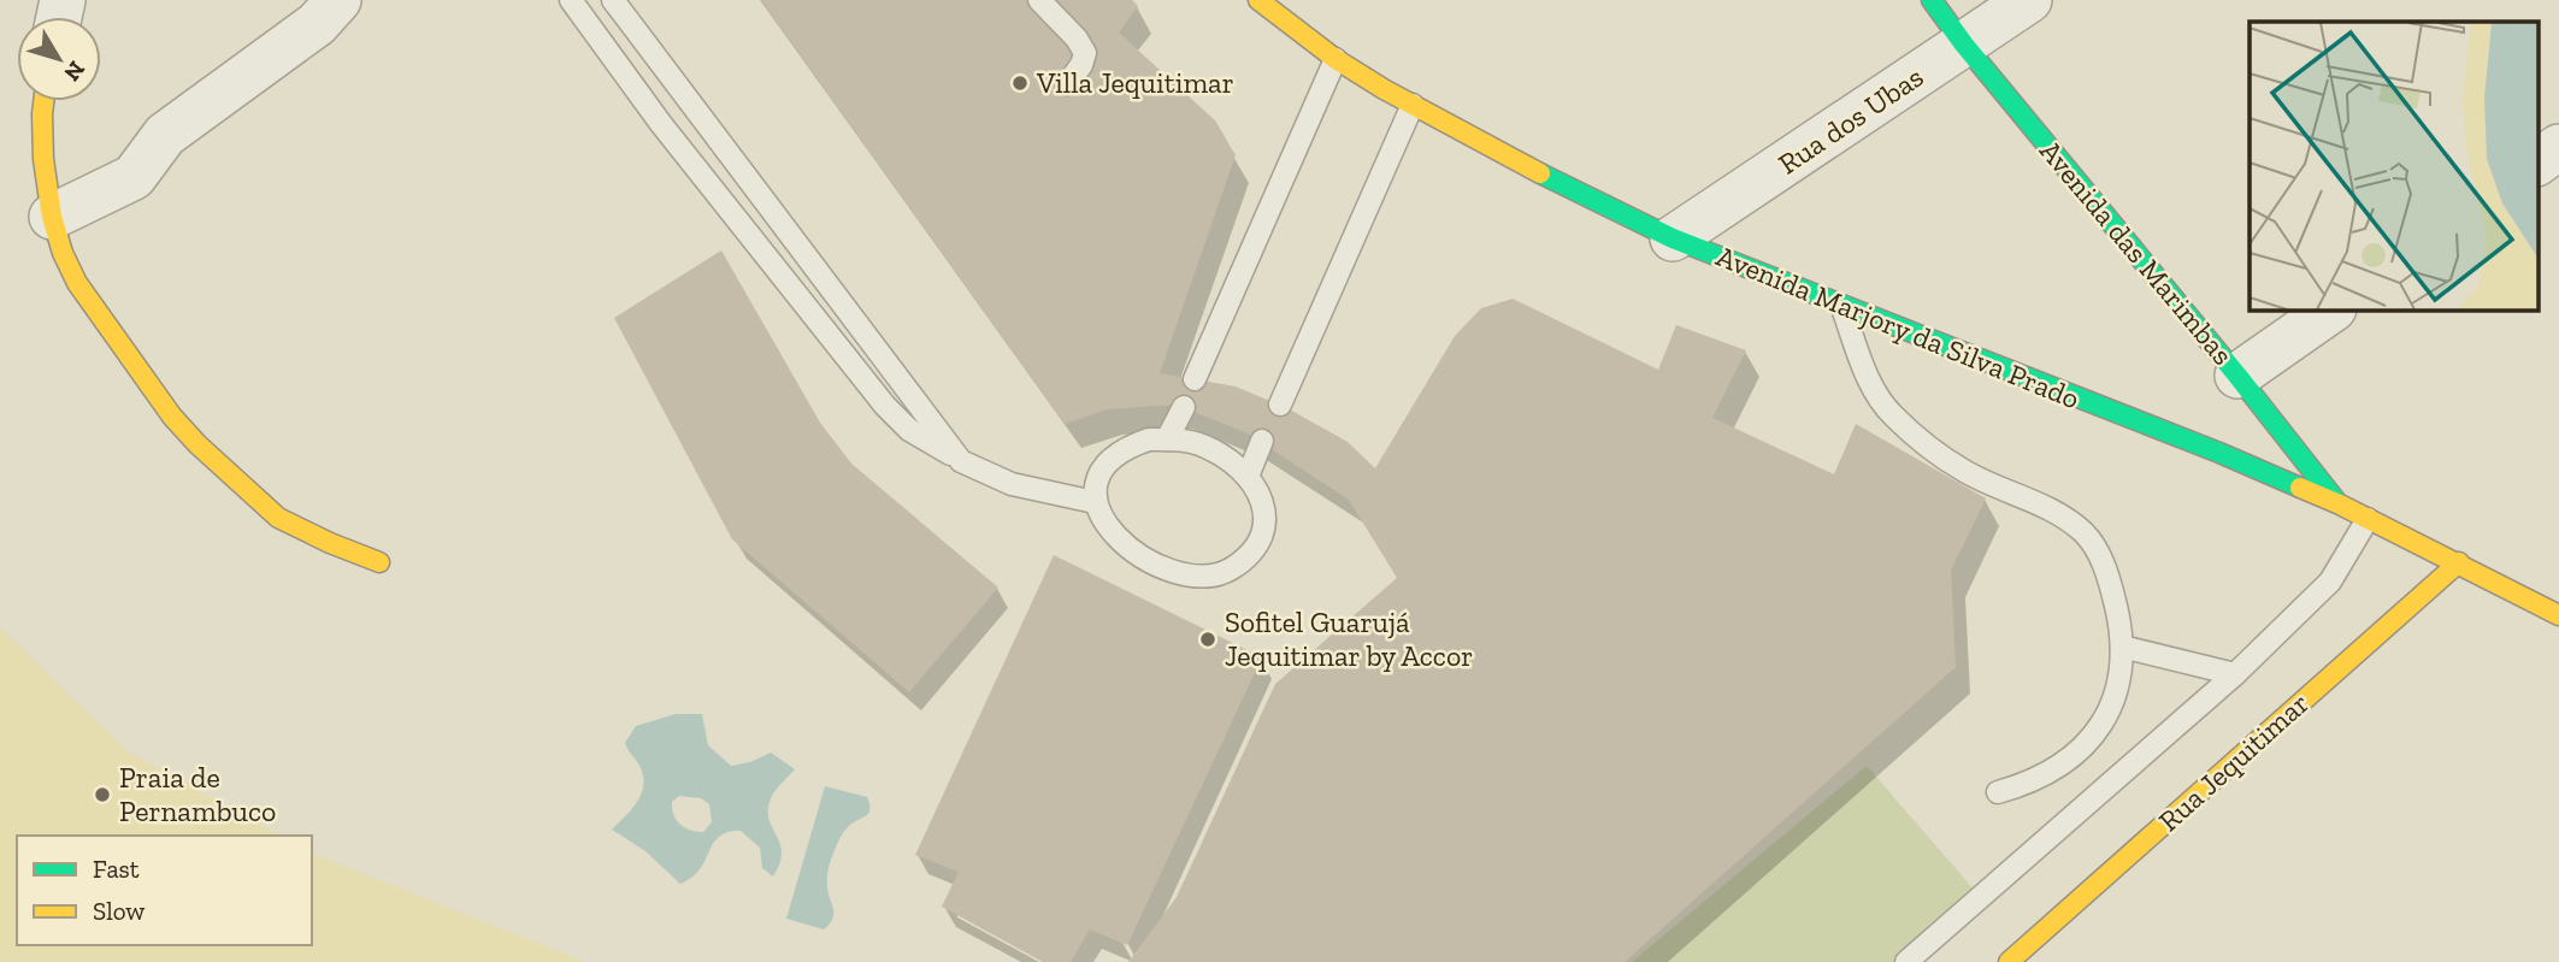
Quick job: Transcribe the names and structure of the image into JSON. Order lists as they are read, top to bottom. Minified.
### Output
{"streets":{"street":["Rua dos Ubas","Avenida das Marimbas","Avenida Marjory da Silva Prado","Rua Jequitimar"]},"crossings":[["Rua dos Ubas","Avenida das Marimbas"],["Rua dos Ubas","Avenida Marjory da Silva Prado"],["Avenida das Marimbas","Avenida Marjory da Silva Prado"],["Avenida Marjory da Silva Prado","Rua Jequitimar"]],"places":["Villa Jequitimar","Sofitel Guarujá Jequitimar by Accor","Praia de Pernambuco"],"legend":["Fast","Slow"],"north":"bottom right"}
